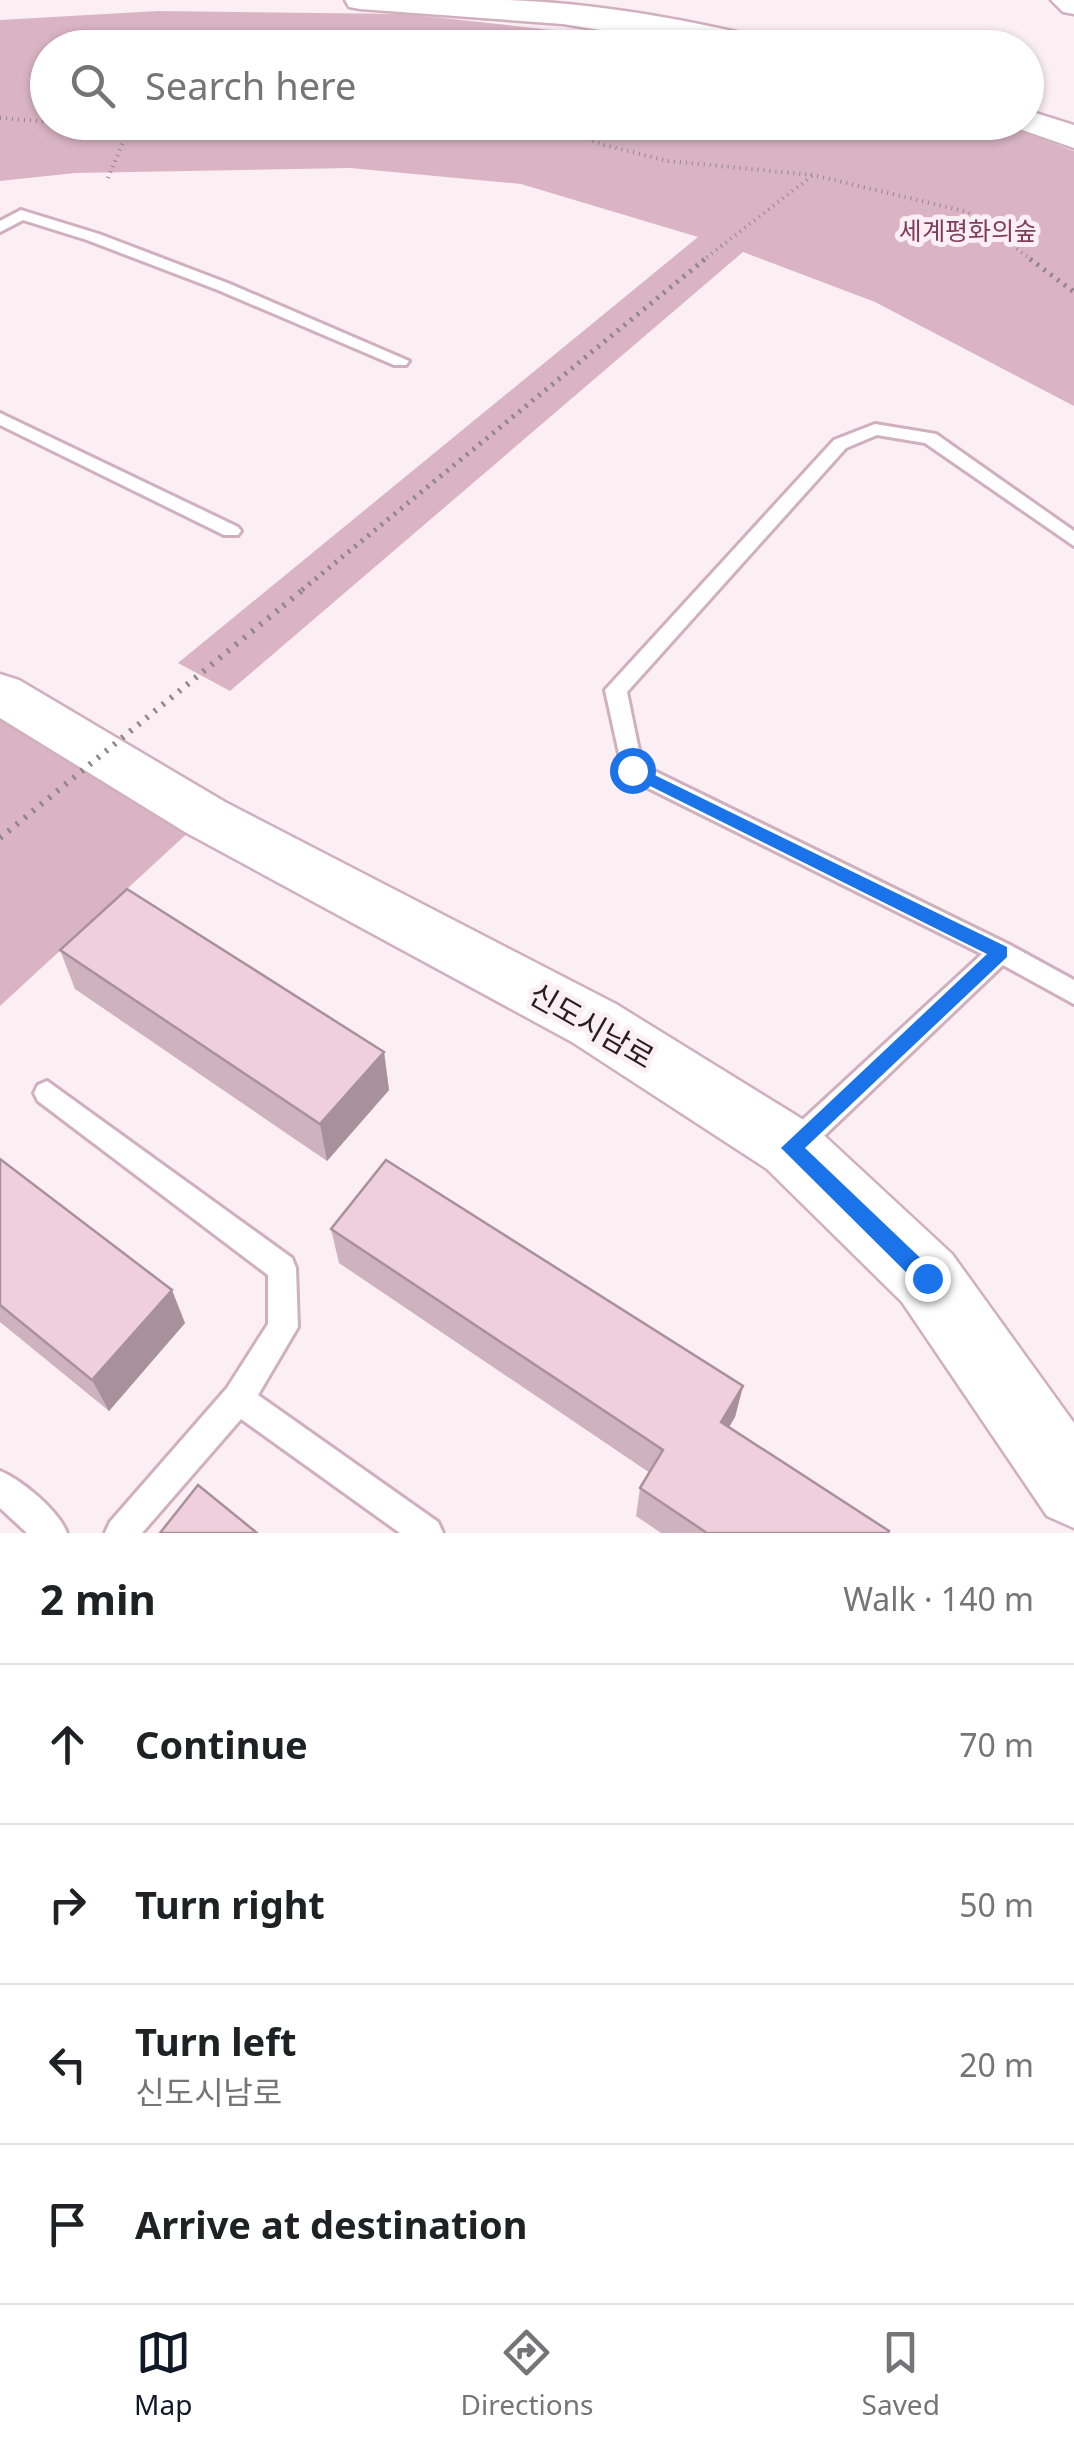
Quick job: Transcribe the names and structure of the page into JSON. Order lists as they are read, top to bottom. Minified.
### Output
{"streets":{"main road":["신도시남로"]},"parks":["세계평화의숲"],"page":{"search":"Search here","heading":["2 min","Walk · 140 m"],"list":[["Continue","70 m"],["Turn right","50 m"],["Turn left","신도시남로","20 m"],"Arrive at destination"],"nav":["Map","Directions","Saved"]}}
